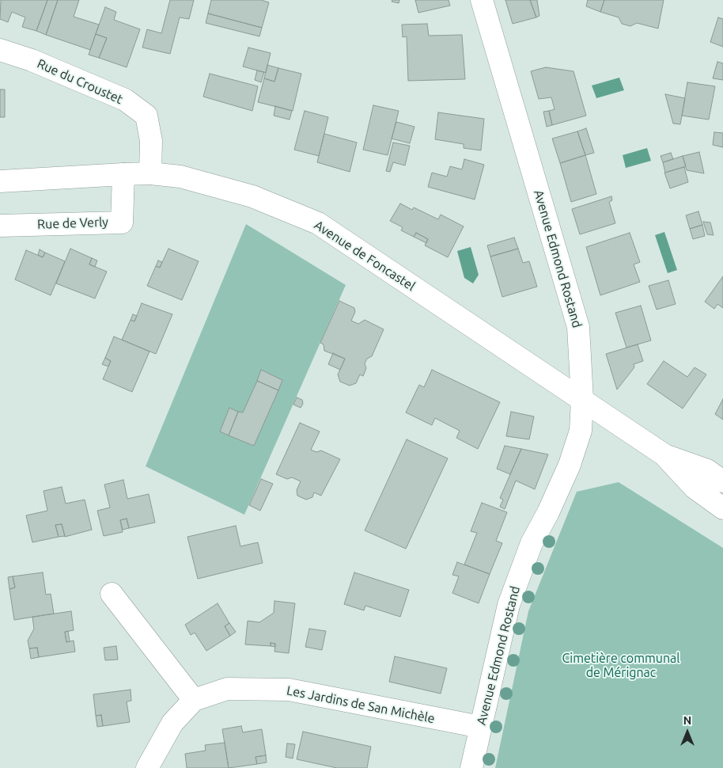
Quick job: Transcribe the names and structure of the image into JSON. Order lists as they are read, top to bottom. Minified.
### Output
{"streets":{"street":["Rue du Croustet","Rue de Verly","Avenue de Foncastel","Avenue Edmond Rostand","Les Jardins de San Michèle"]},"crossings":[["Rue du Croustet","Avenue de Foncastel"],["Rue de Verly","Avenue de Foncastel"],["Avenue de Foncastel","Avenue Edmond Rostand"],["Avenue Edmond Rostand","Les Jardins de San Michèle"]],"parks":["Cimetière communal de Mérignac"],"north":"top"}
